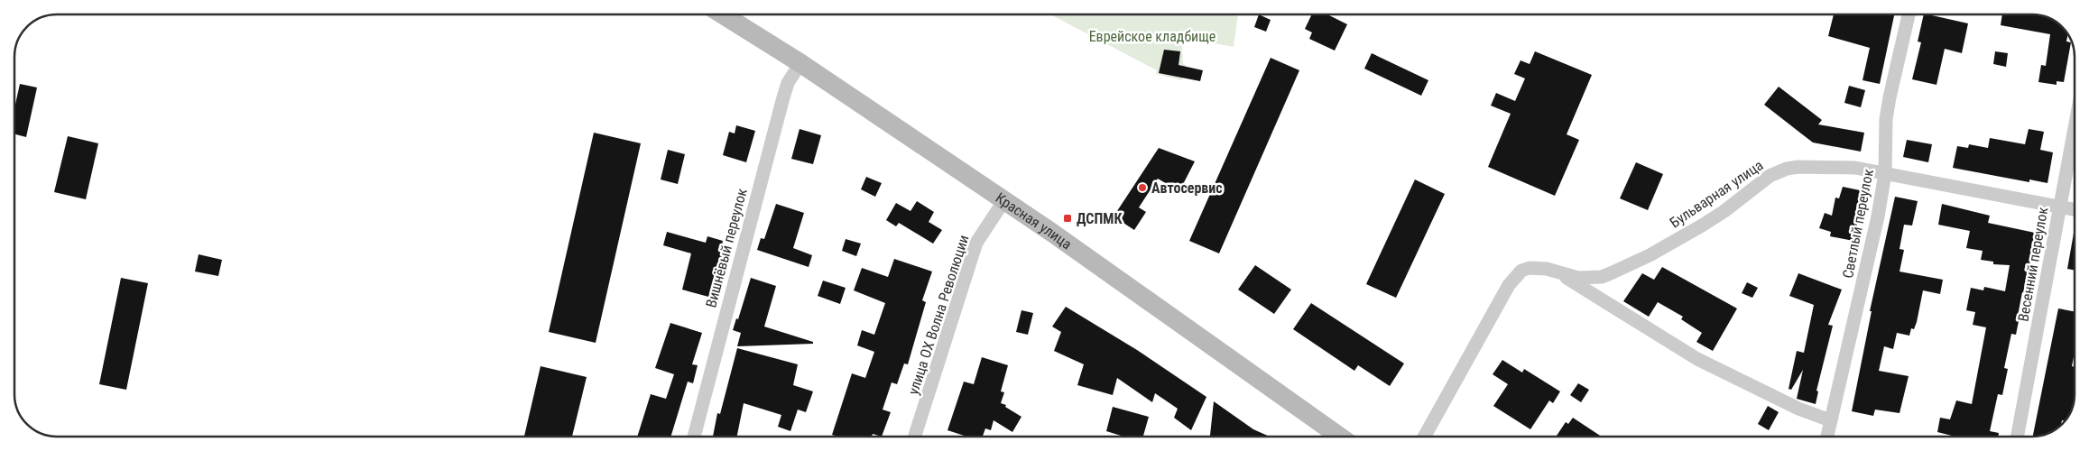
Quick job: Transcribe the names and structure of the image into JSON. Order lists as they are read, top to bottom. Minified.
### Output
{"streets":{"street":["Бульварная улица","Красная улица","Светлый переулок","Вишнёвый переулок","Весенний переулок","улица ОХ Волна Революции"]},"crossings":[["Бульварная улица","Светлый переулок"],["Бульварная улица","Весенний переулок"],["Красная улица","Вишнёвый переулок"],["Красная улица","улица ОХ Волна Революции"]],"parks":["Еврейское кладбище"],"places":{"other":["Автосервис"],"transit":["ДСПМК"]}}
